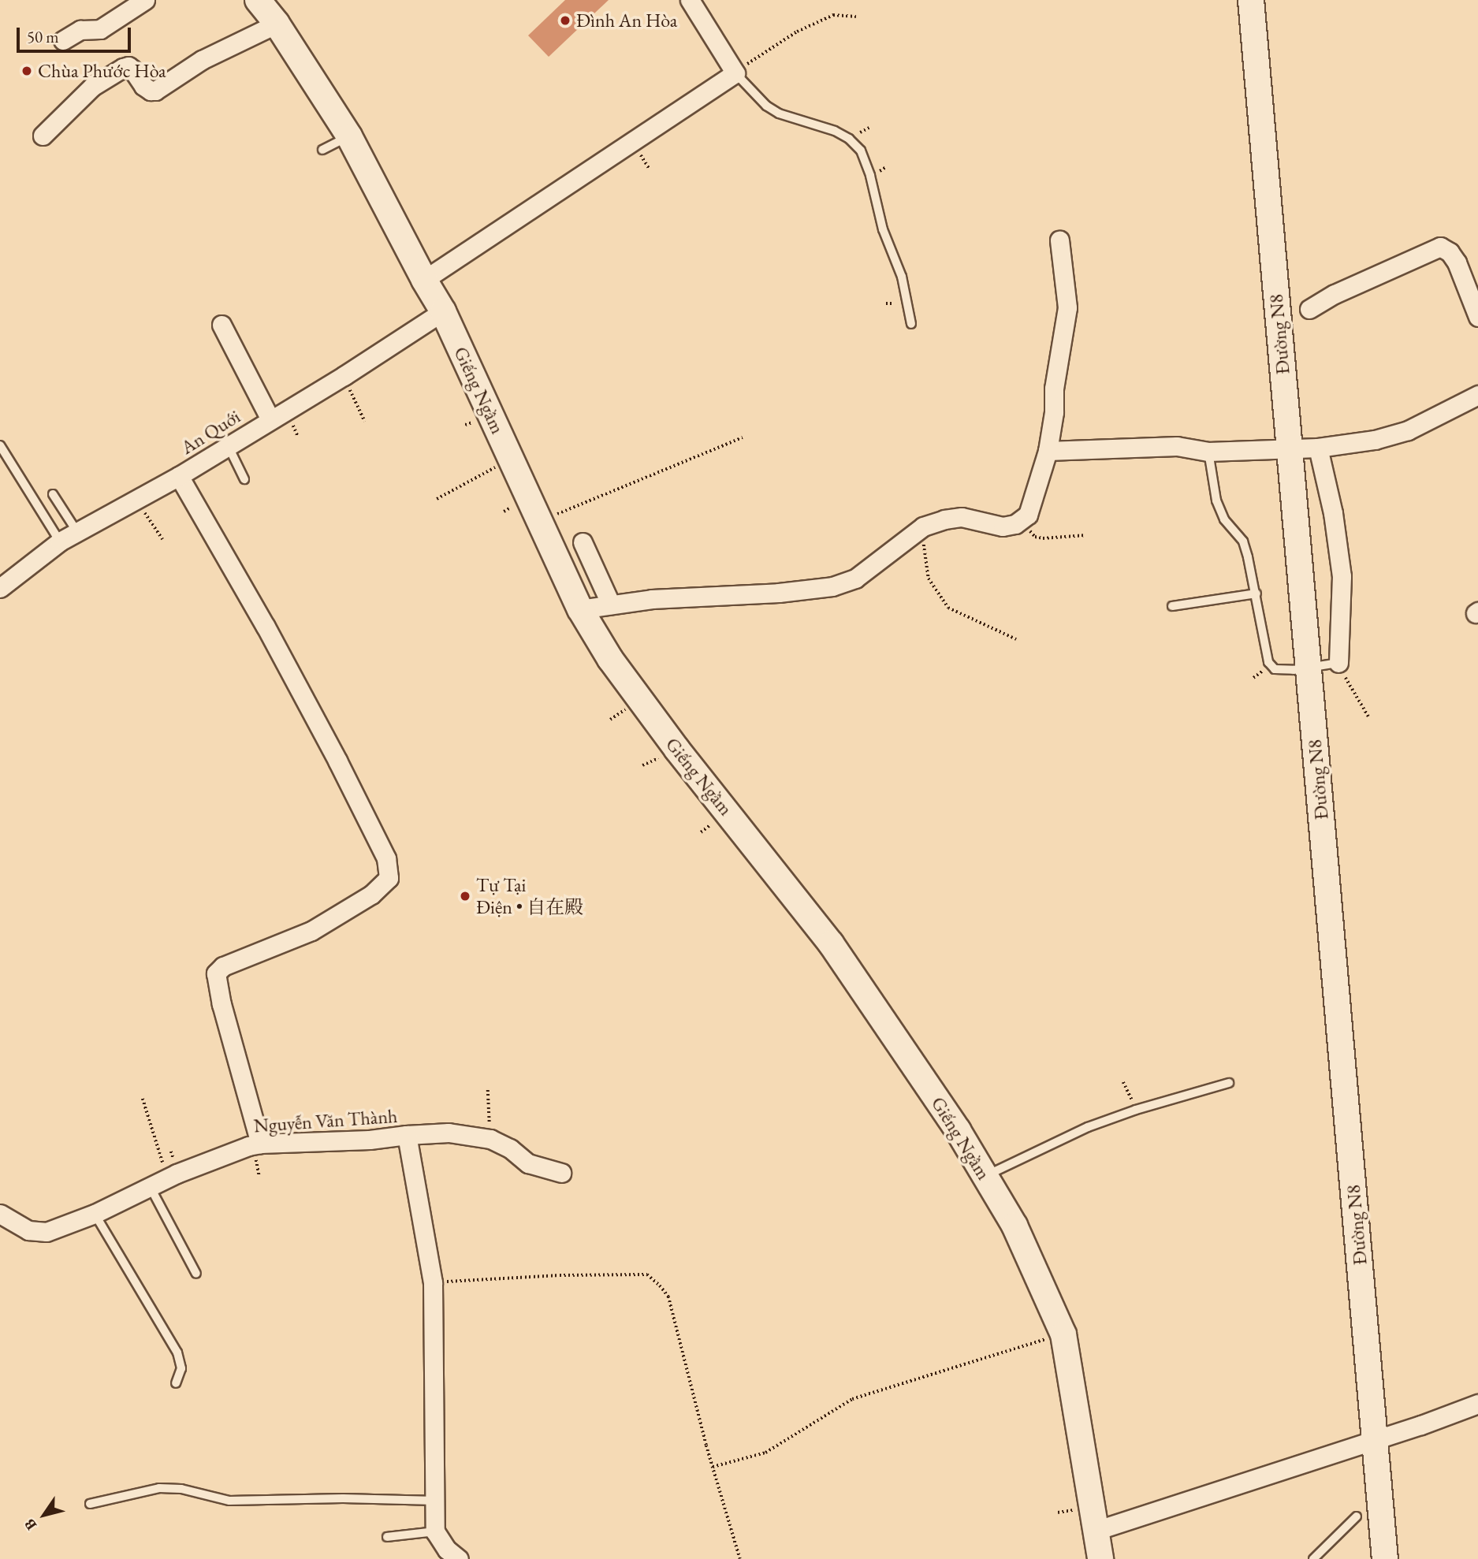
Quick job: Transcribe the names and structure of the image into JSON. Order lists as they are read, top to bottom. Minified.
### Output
{"streets":{"street":["Đường N8","Giếng Ngầm","An Quới","Nguyễn Văn Thành"]},"crossings":[["Giếng Ngầm","An Quới"]],"places":["Đình An Hòa","Chùa Phước Hòa","Tự Tại Điện • 自在殿"],"scale_bar":"50 m","north":"bottom left"}
